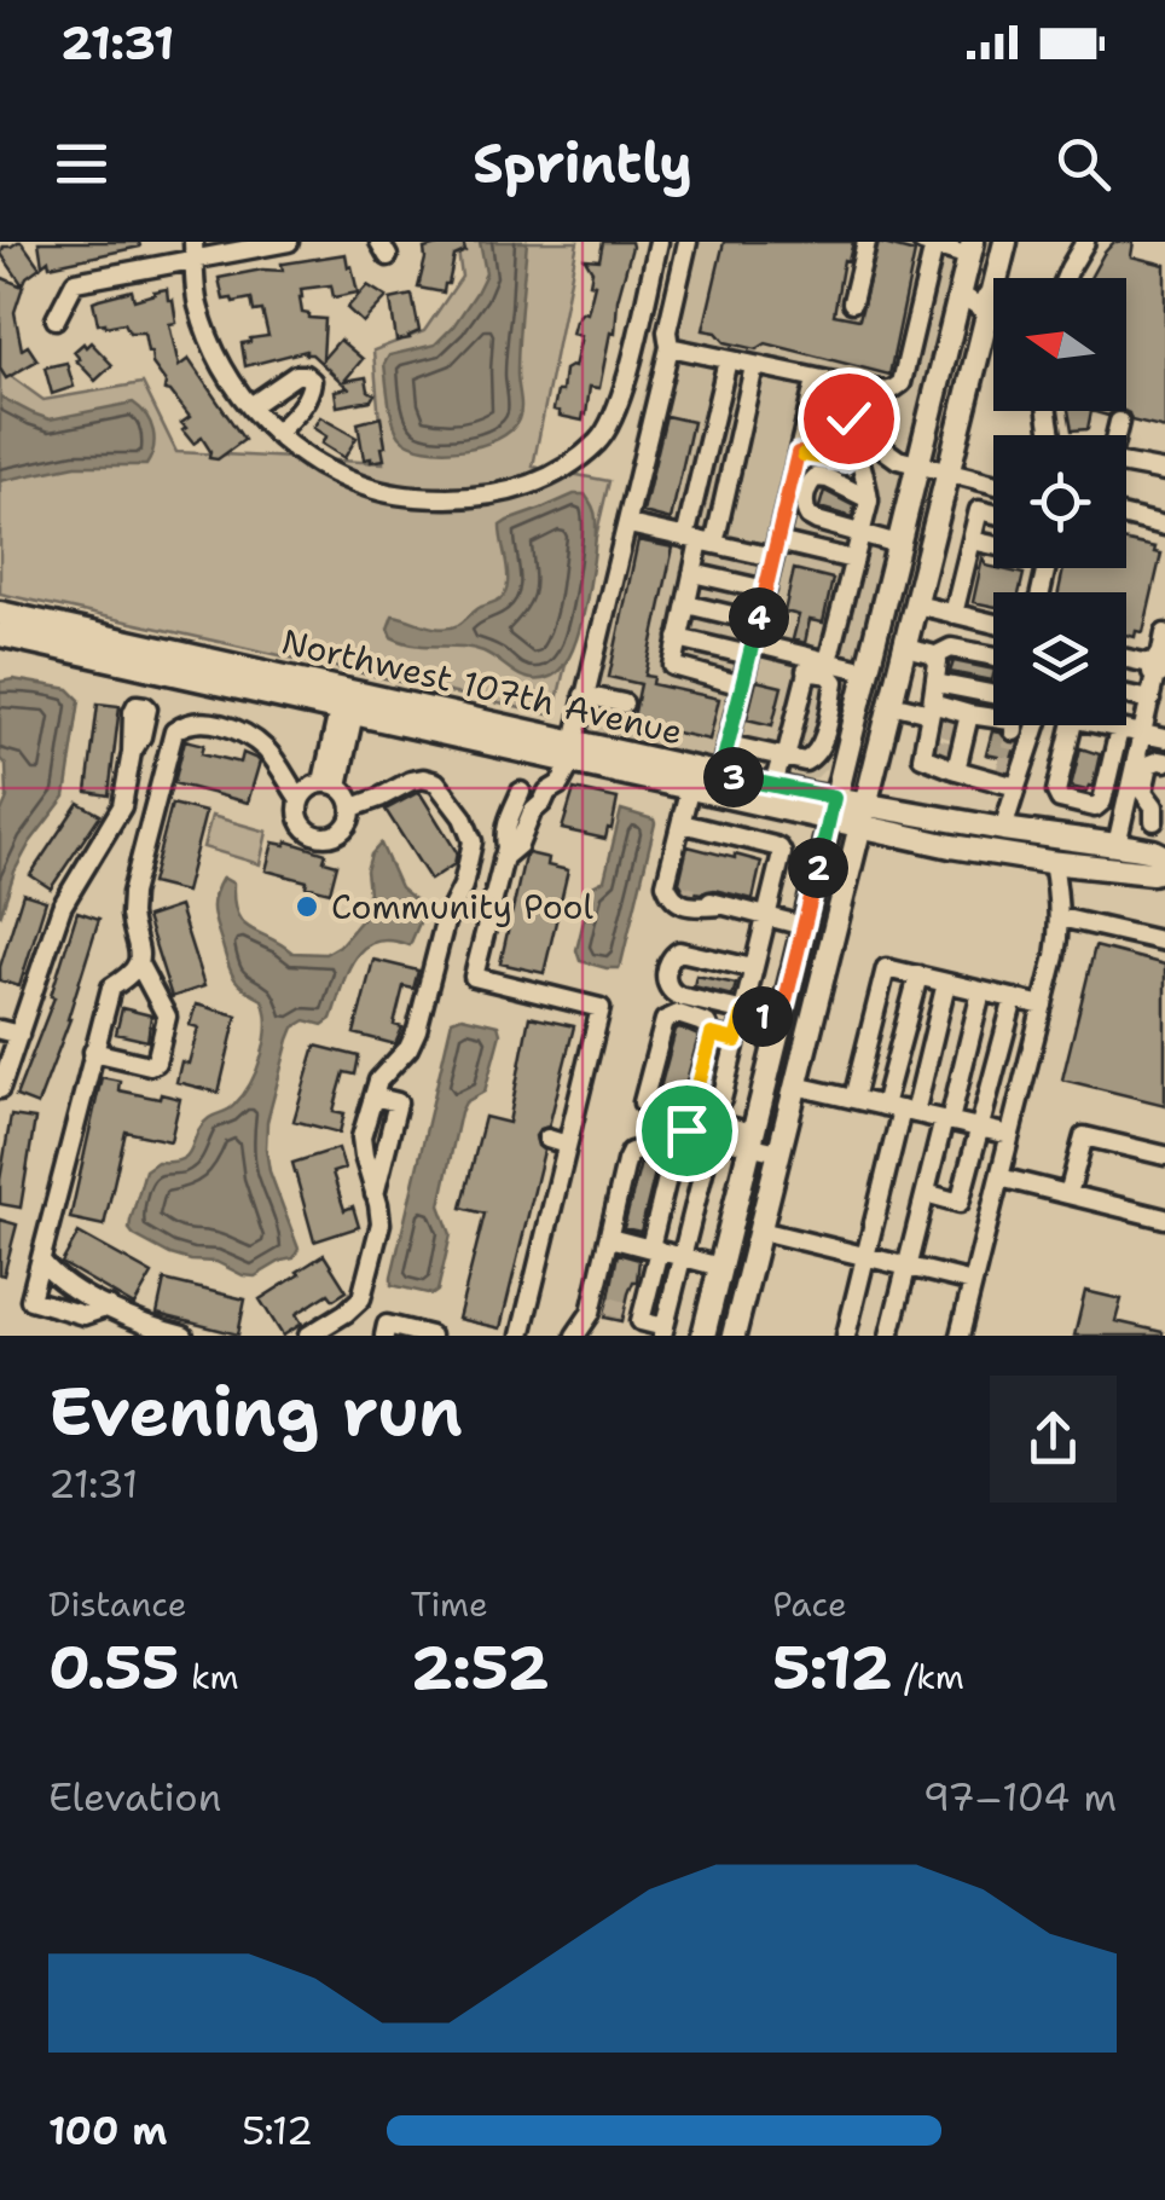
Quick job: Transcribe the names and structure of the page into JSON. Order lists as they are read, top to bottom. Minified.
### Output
{"streets":{"main road":["Northwest 107th Avenue"]},"places":["Community Pool"],"north":"left","page":{"status":"21:31","header":"Sprintly","pins":["4","3","2","1"],"heading":["Evening run","21:31"],"stats":[["Distance","0.55 km"],["Time","2:52"],["Pace","5:12 /km"]],"chart":["Elevation","97–104 m"],"list":[{"name":"100 m","note":"5:12"}]}}
